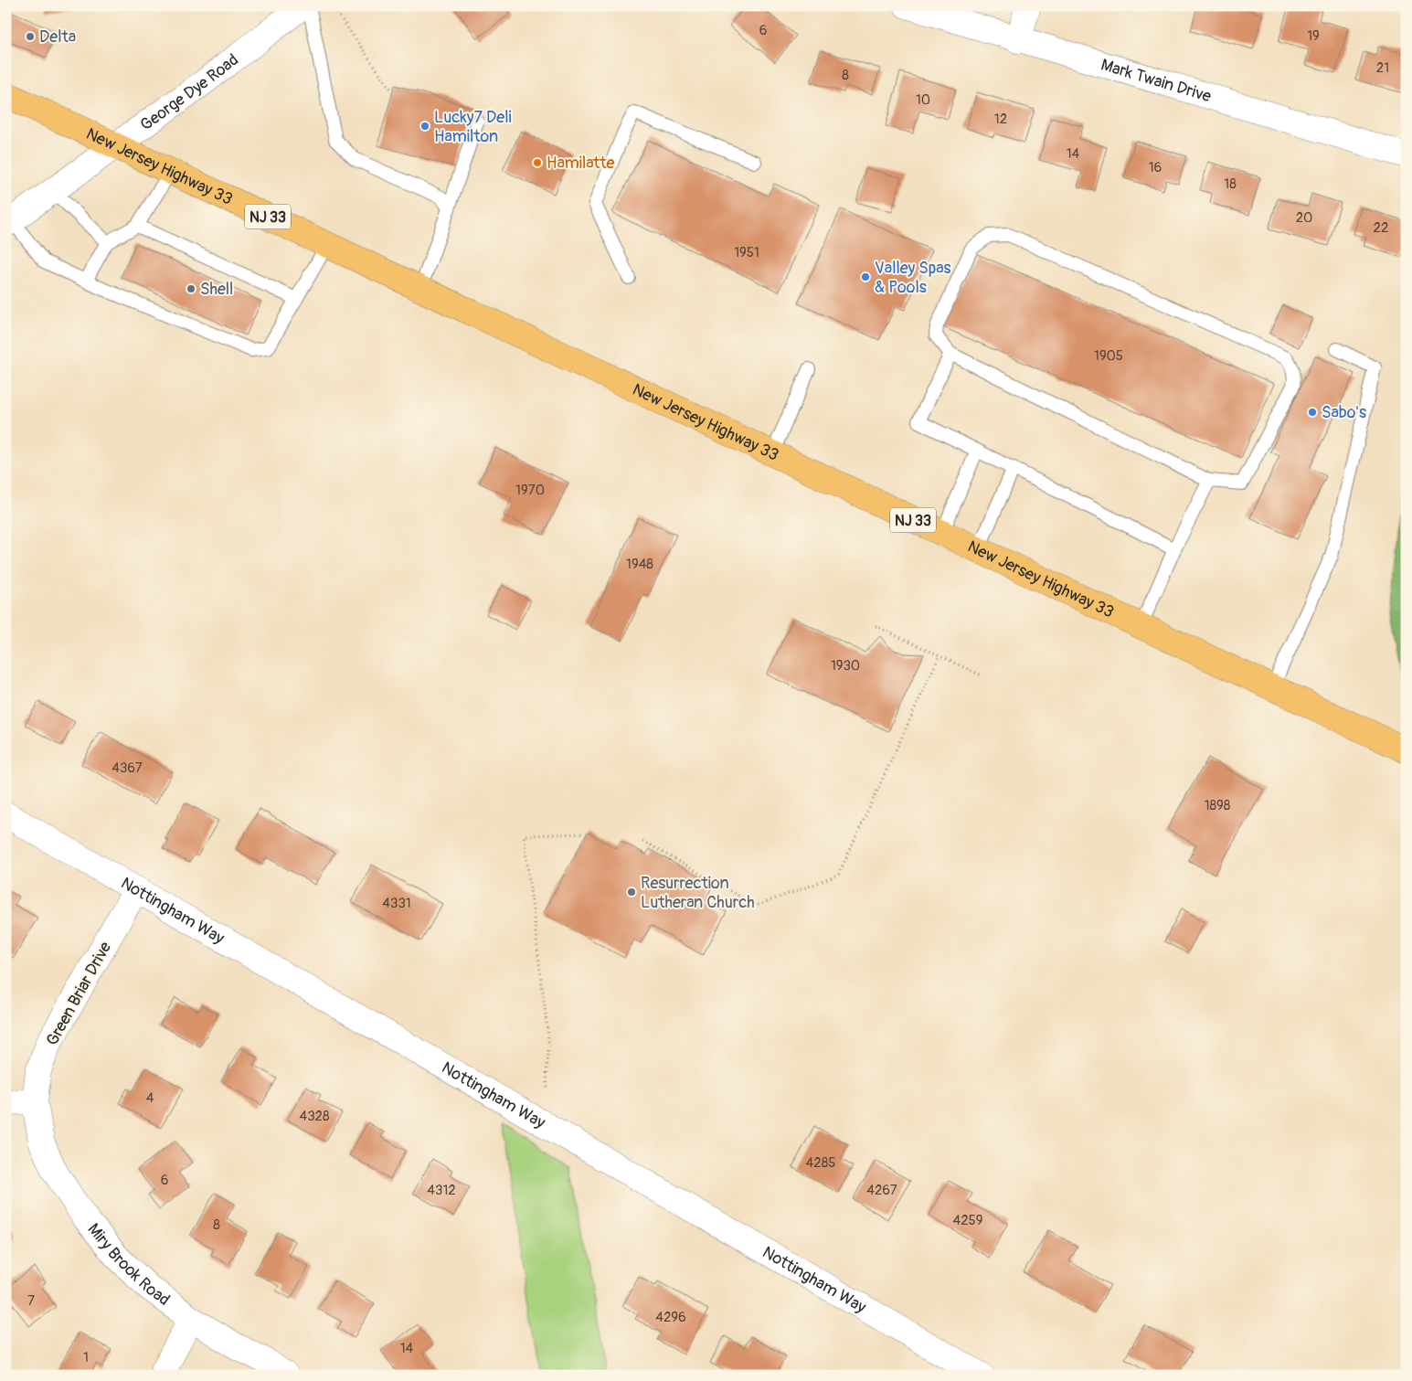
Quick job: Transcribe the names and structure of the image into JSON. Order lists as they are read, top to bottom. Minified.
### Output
{"streets":{"main road":["New Jersey Highway 33","NJ 33"],"street":["Mark Twain Drive","George Dye Road","Nottingham Way","Green Briar Drive","Miry Brook Road"]},"crossings":[["George Dye Road","New Jersey Highway 33"],["Nottingham Way","Green Briar Drive"],["Green Briar Drive","Miry Brook Road"]],"places":["Delta","Lucky7 Deli Hamilton","Hamilatte","Valley Spas & Pools","Shell","Sabo's","Resurrection Lutheran Church"],"house_numbers":["6","19","21","8","10","12","14","16","18","20","22","1951","1905","1970","1948","1930","4367","1898","4331","4","4328","4285","6","4312","4267","4259","8","7","4296","14","1"]}
